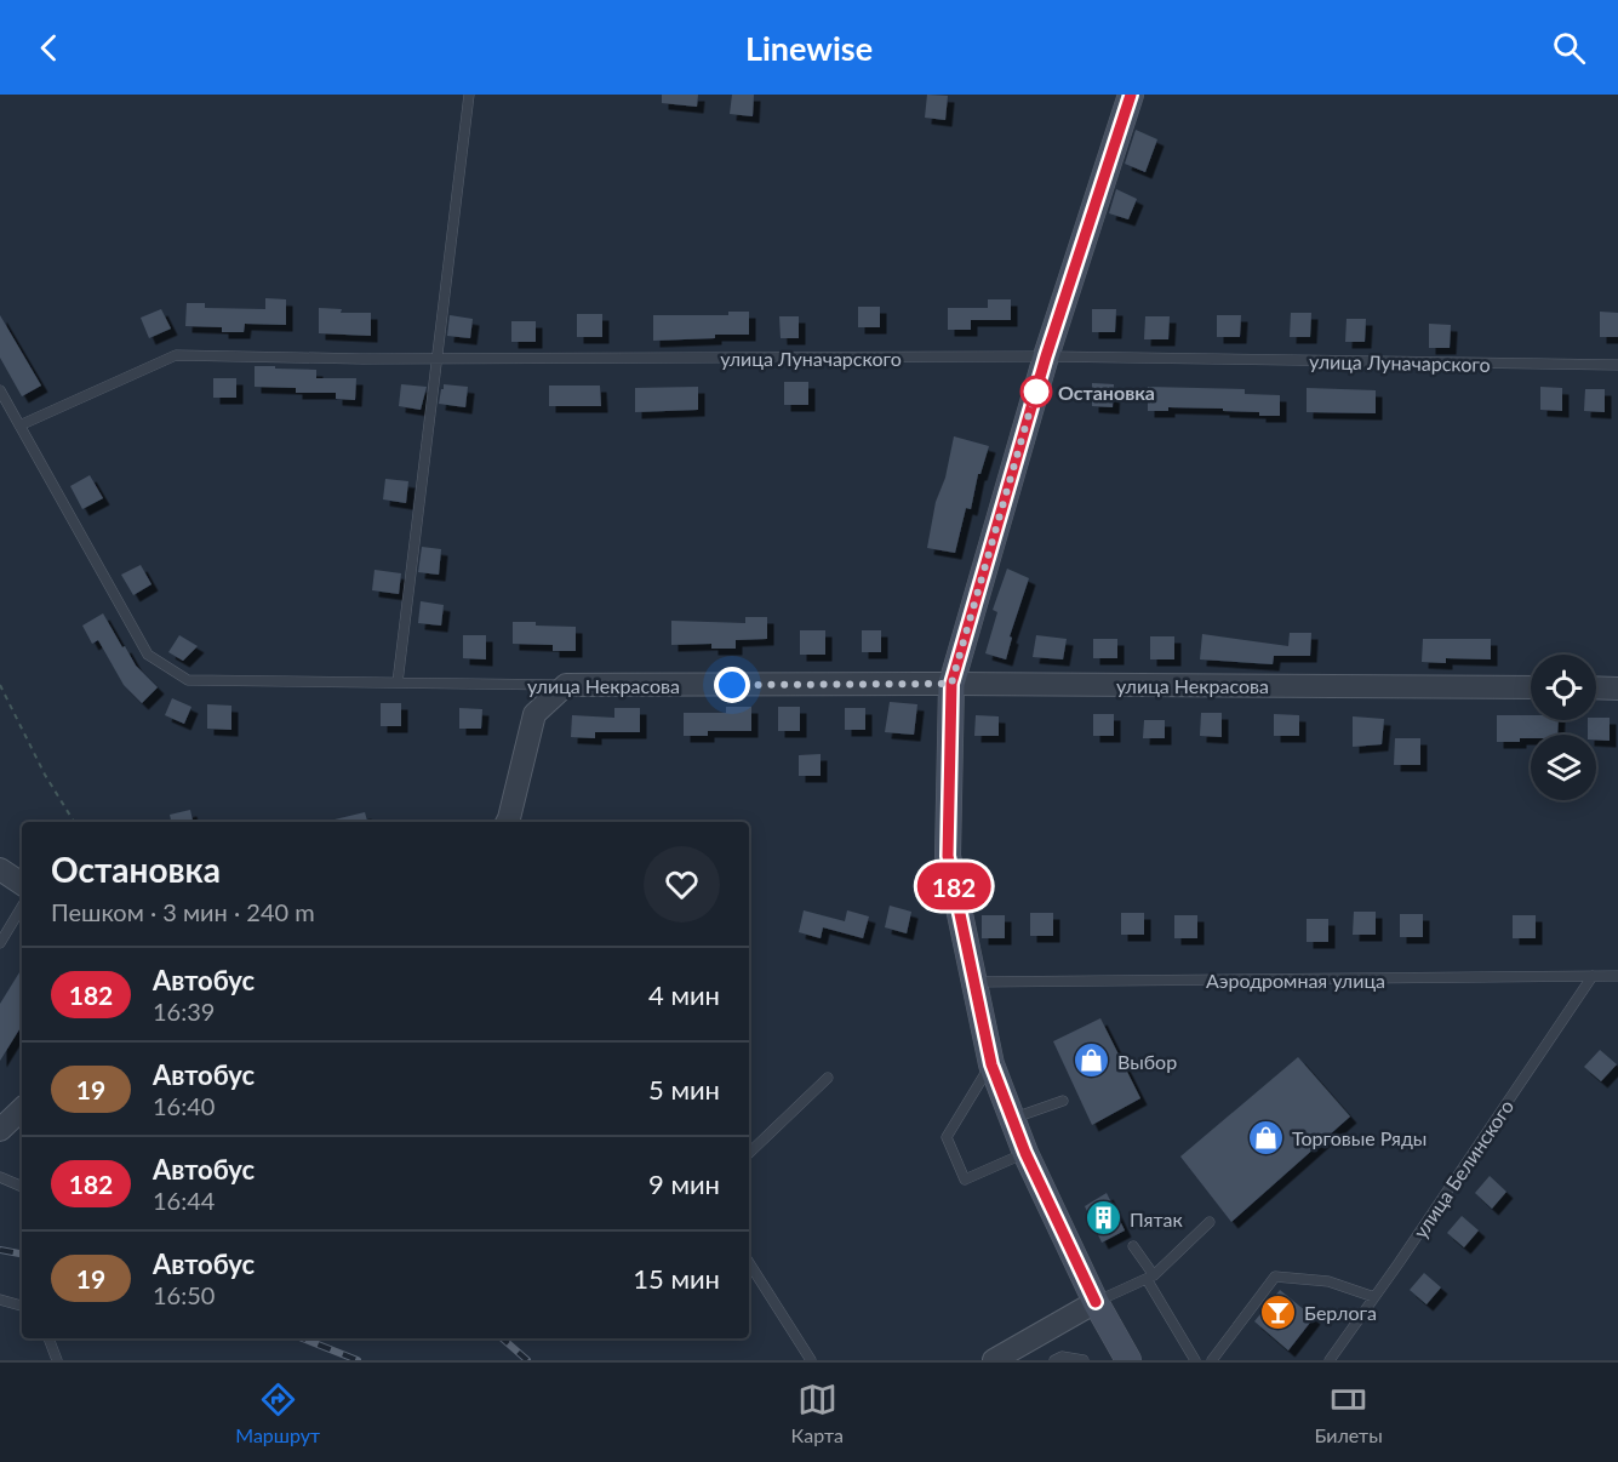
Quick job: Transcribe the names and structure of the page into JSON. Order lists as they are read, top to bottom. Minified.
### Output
{"streets":{"street":["улица Некрасова"],"lane":["улица Луначарского","Аэродромная улица","улица Белинского"]},"crossings":[["улица Луначарского","улица Некрасова"],["Аэродромная улица","улица Белинского"]],"places":{"other":["Остановка"],"shop":["Выбор","Торговые Ряды"],"building":["Пятак"],"bar":["Берлога"]},"lines":["bus line 182"],"page":{"header":"Linewise","on_map":"182","heading":["Остановка","Пешком · 3 мин · 240 m"],"list":[{"mark":"182","name":"Автобус","note":"16:39","value":"4 мин"},{"mark":"19","name":"Автобус","note":"16:40","value":"5 мин"},{"mark":"182","name":"Автобус","note":"16:44","value":"9 мин"},{"mark":"19","name":"Автобус","note":"16:50","value":"15 мин"}],"tabs":["Маршрут","Карта","Билеты"]}}
